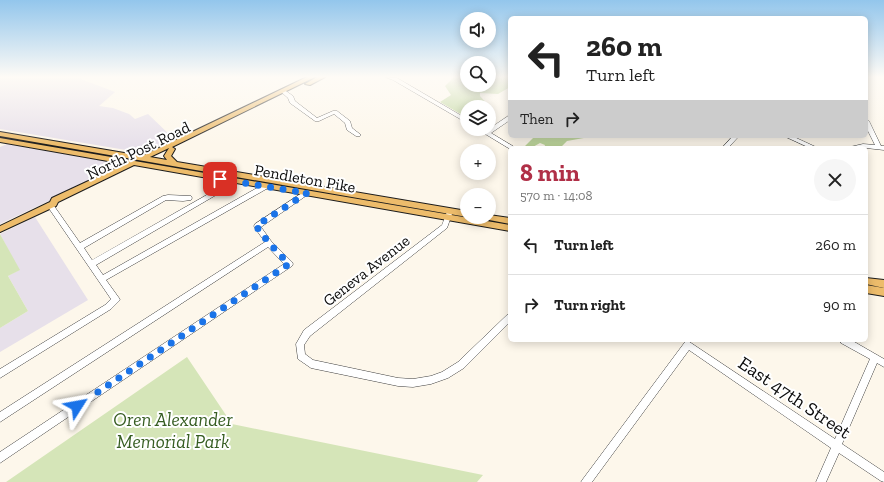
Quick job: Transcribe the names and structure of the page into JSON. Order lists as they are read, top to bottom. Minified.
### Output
{"streets":{"main road":["North Post Road","Pendleton Pike"],"street":["Geneva Avenue","East 47th Street"]},"crossings":[["North Post Road","Pendleton Pike"],["Pendleton Pike","Geneva Avenue"]],"parks":["Oren Alexander Memorial Park"],"page":{"map_buttons":["+","−"],"turn":["260 m","Turn left"],"then":"Then","heading":["8 min","570 m · 14:08"],"list":[{"name":"Turn left","value":"260 m"},{"name":"Turn right","value":"90 m"}]}}
